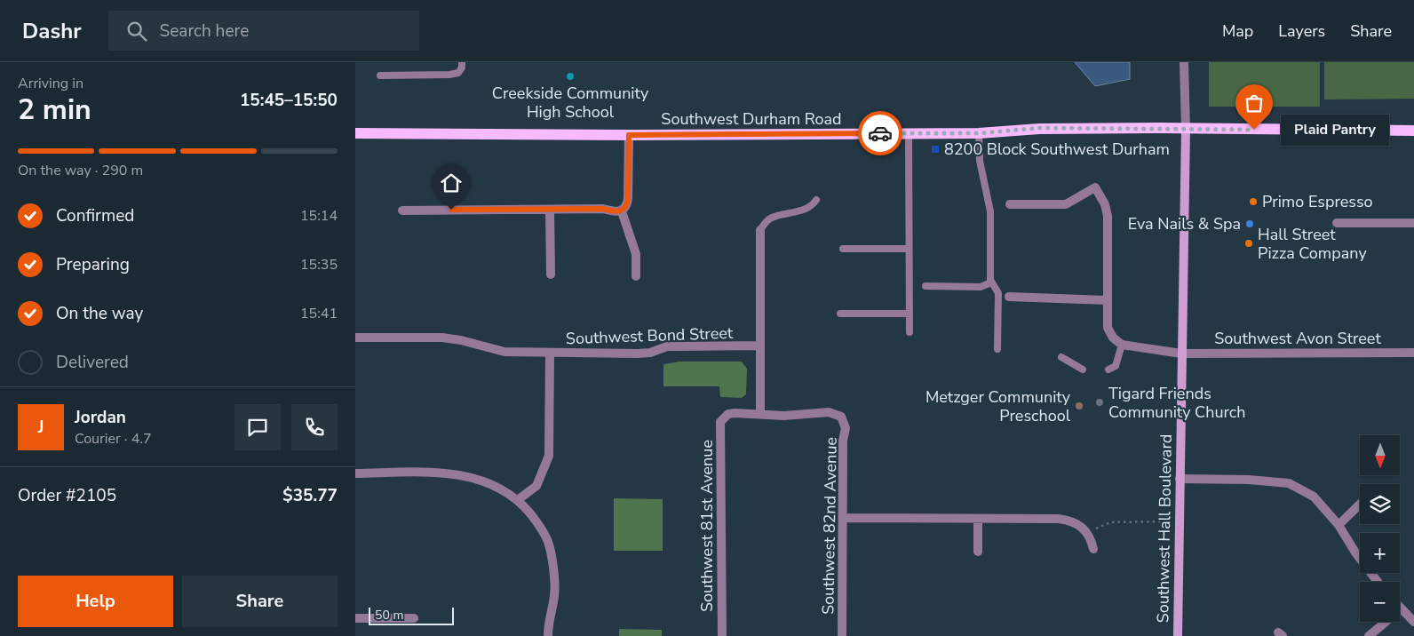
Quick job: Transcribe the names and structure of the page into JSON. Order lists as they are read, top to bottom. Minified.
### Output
{"streets":{"main road":["Southwest Durham Road","Southwest Hall Boulevard"],"street":["Southwest Bond Street","Southwest Avon Street","Southwest 81st Avenue","Southwest 82nd Avenue"]},"crossings":[["Southwest Durham Road","Southwest Hall Boulevard"],["Southwest Avon Street","Southwest Hall Boulevard"],["Southwest 81st Avenue","Southwest 82nd Avenue"]],"places":{"other":["Creekside Community High School","Plaid Pantry","Primo Espresso","Eva Nails & Spa","Hall Street Pizza Company","Tigard Friends Community Church","Metzger Community Preschool"],"transit":["8200 Block Southwest Durham"]},"scale_bar":"50 m","north":"bottom","page":{"header":"Dashr","search":"Search here","nav":["Map","Layers","Share"],"heading":["2 min","Arriving in","15:45–15:50"],"panel":["Jordan","Courier · 4.7","Order #2105","$35.77"],"bubble":"Plaid Pantry","bar":"On the way · 290 m","list":[["Confirmed","15:14"],["Preparing","15:35"],["On the way","15:41"],"Delivered"],"round":"J","map_buttons":["+","−"],"buttons":["Help","Share"],"scale":"50 m"}}
